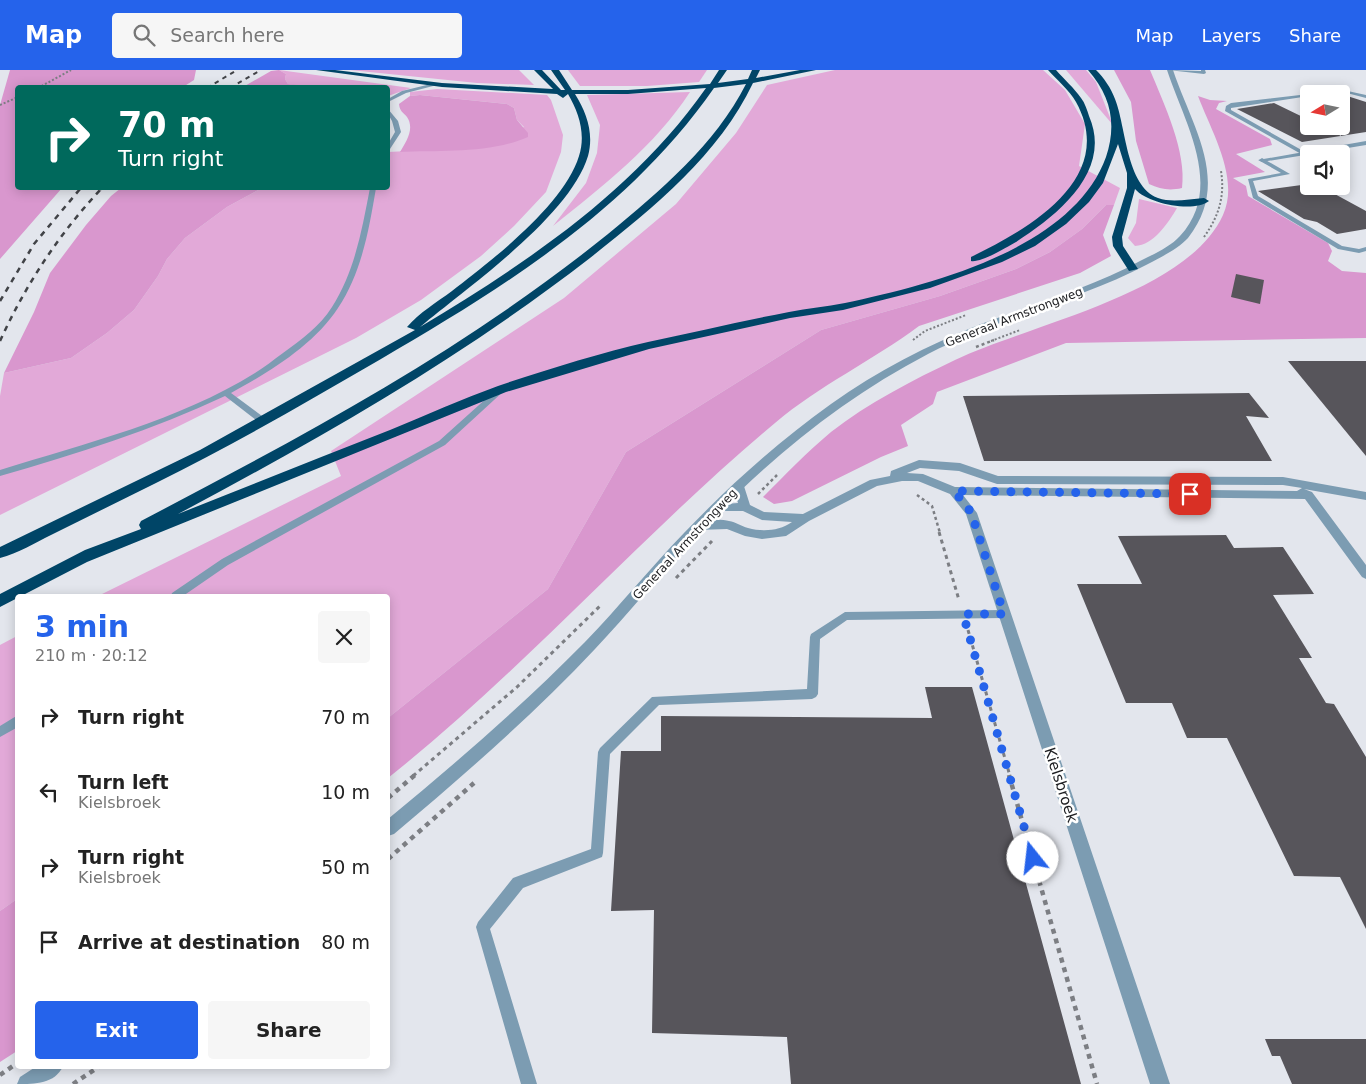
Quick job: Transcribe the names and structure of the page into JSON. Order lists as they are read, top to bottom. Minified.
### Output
{"streets":{"street":["Generaal Armstrongweg","Kielsbroek"]},"crossings":[["Generaal Armstrongweg","Kielsbroek"]],"north":"left","page":{"header":"Map","search":"Search here","nav":["Map","Layers","Share"],"turn":["70 m","Turn right"],"heading":["3 min","210 m · 20:12"],"list":[{"name":"Turn right","value":"70 m"},{"name":"Turn left","note":"Kielsbroek","value":"10 m"},{"name":"Turn right","note":"Kielsbroek","value":"50 m"},{"name":"Arrive at destination","value":"80 m"}],"buttons":["Exit","Share"]}}
